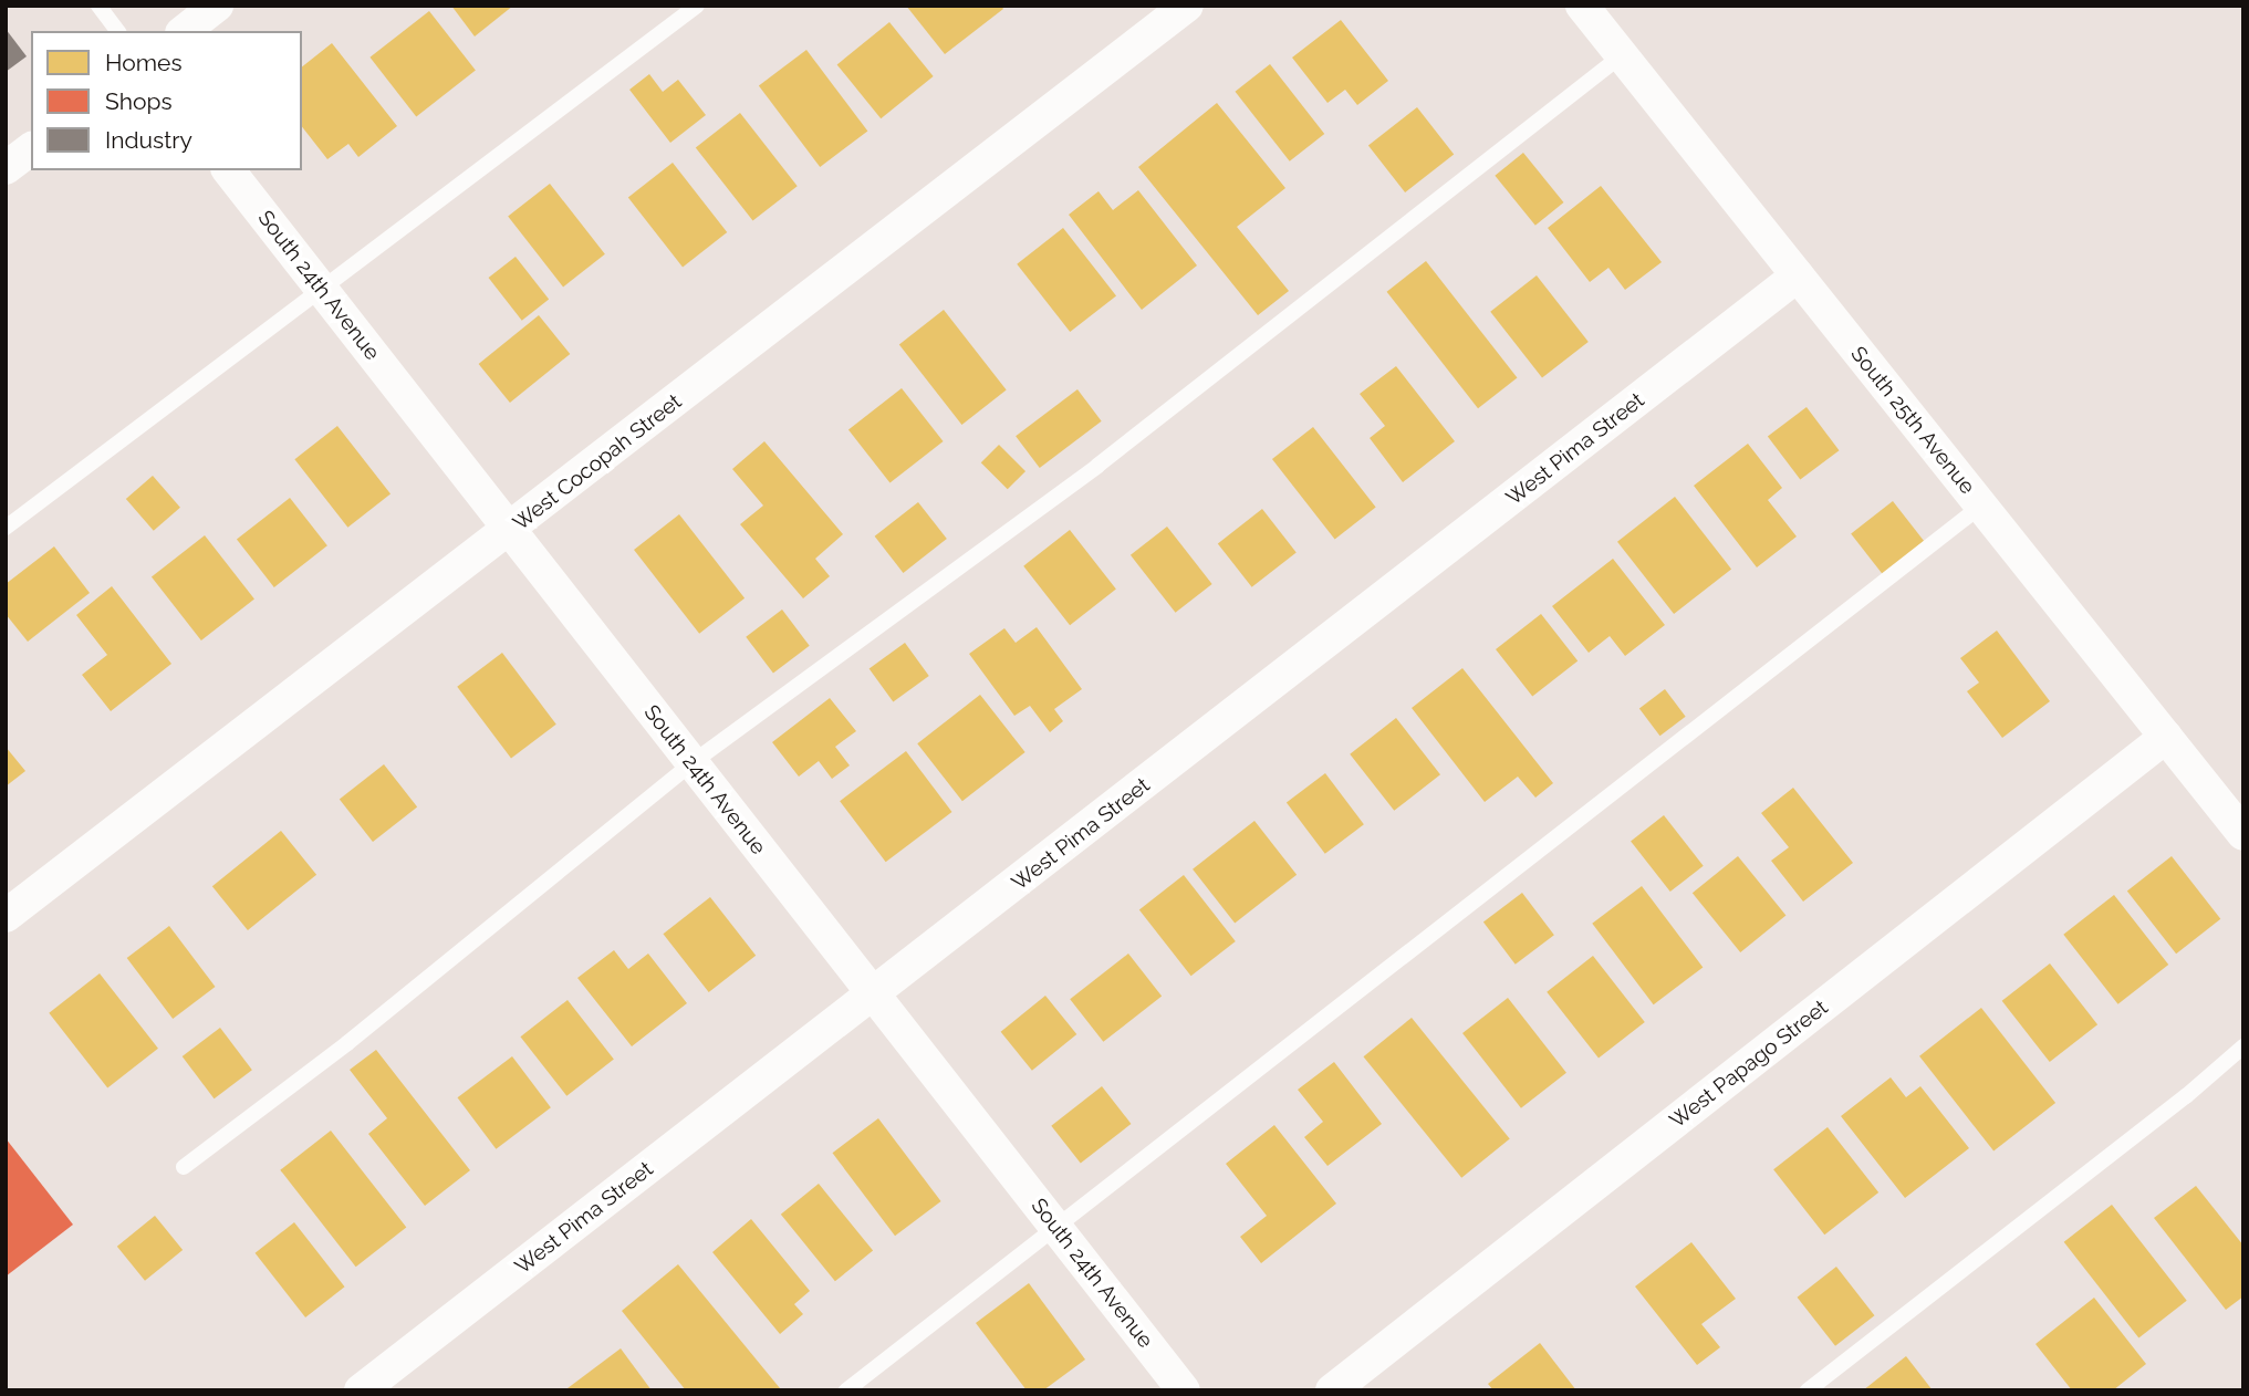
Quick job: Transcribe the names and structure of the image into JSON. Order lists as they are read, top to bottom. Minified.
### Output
{"streets":{"street":["South 24th Avenue","South 25th Avenue","West Pima Street","West Cocopah Street","West Papago Street"]},"crossings":[["South 24th Avenue","West Pima Street"],["South 24th Avenue","West Cocopah Street"],["South 25th Avenue","West Pima Street"],["South 25th Avenue","West Papago Street"]],"legend":["Homes","Shops","Industry"]}
